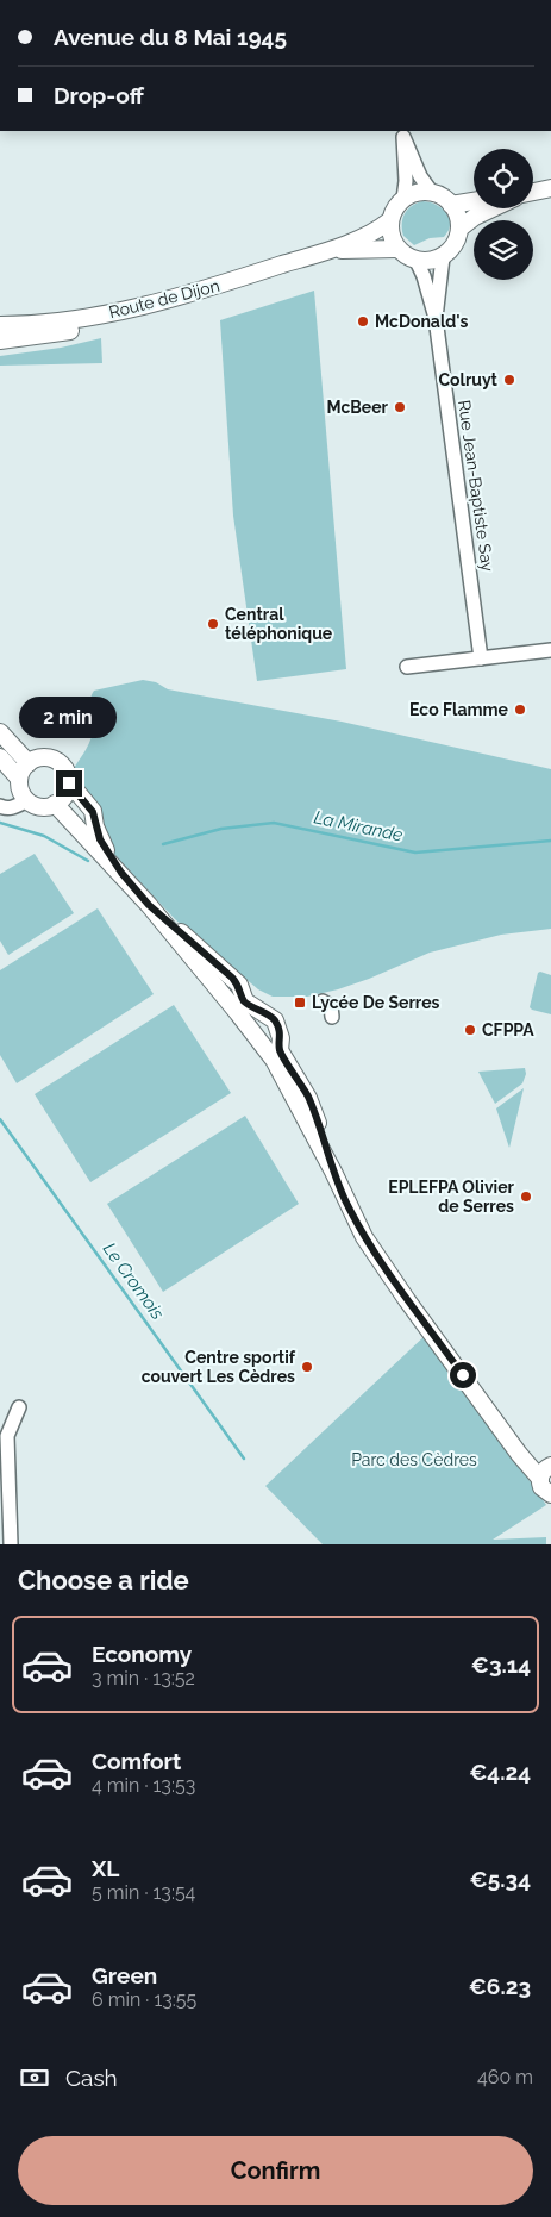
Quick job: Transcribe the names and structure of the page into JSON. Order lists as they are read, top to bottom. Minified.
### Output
{"streets":{"main road":["Route de Dijon"],"street":["Rue Jean-Baptiste Say"]},"crossings":[["Route de Dijon","Rue Jean-Baptiste Say"]],"water":["La Mirande","Le Cromois"],"parks":["Parc des Cèdres"],"places":{"other":["McDonald's","Colruyt","McBeer","Central téléphonique","Eco Flamme","CFPPA","EPLEFPA Olivier de Serres","Centre sportif couvert Les Cèdres"],"transit":["Lycée De Serres"]},"page":{"banner":["Avenue du 8 Mai 1945","Drop-off"],"bubble":"2 min","heading":"Choose a ride","list":[{"name":"Economy","note":"3 min · 13:52","value":"€3.14"},{"name":"Comfort","note":"4 min · 13:53","value":"€4.24"},{"name":"XL","note":"5 min · 13:54","value":"€5.34"},{"name":"Green","note":"6 min · 13:55","value":"€6.23"}],"pay":["Cash","460 m"],"buttons":"Confirm"}}
